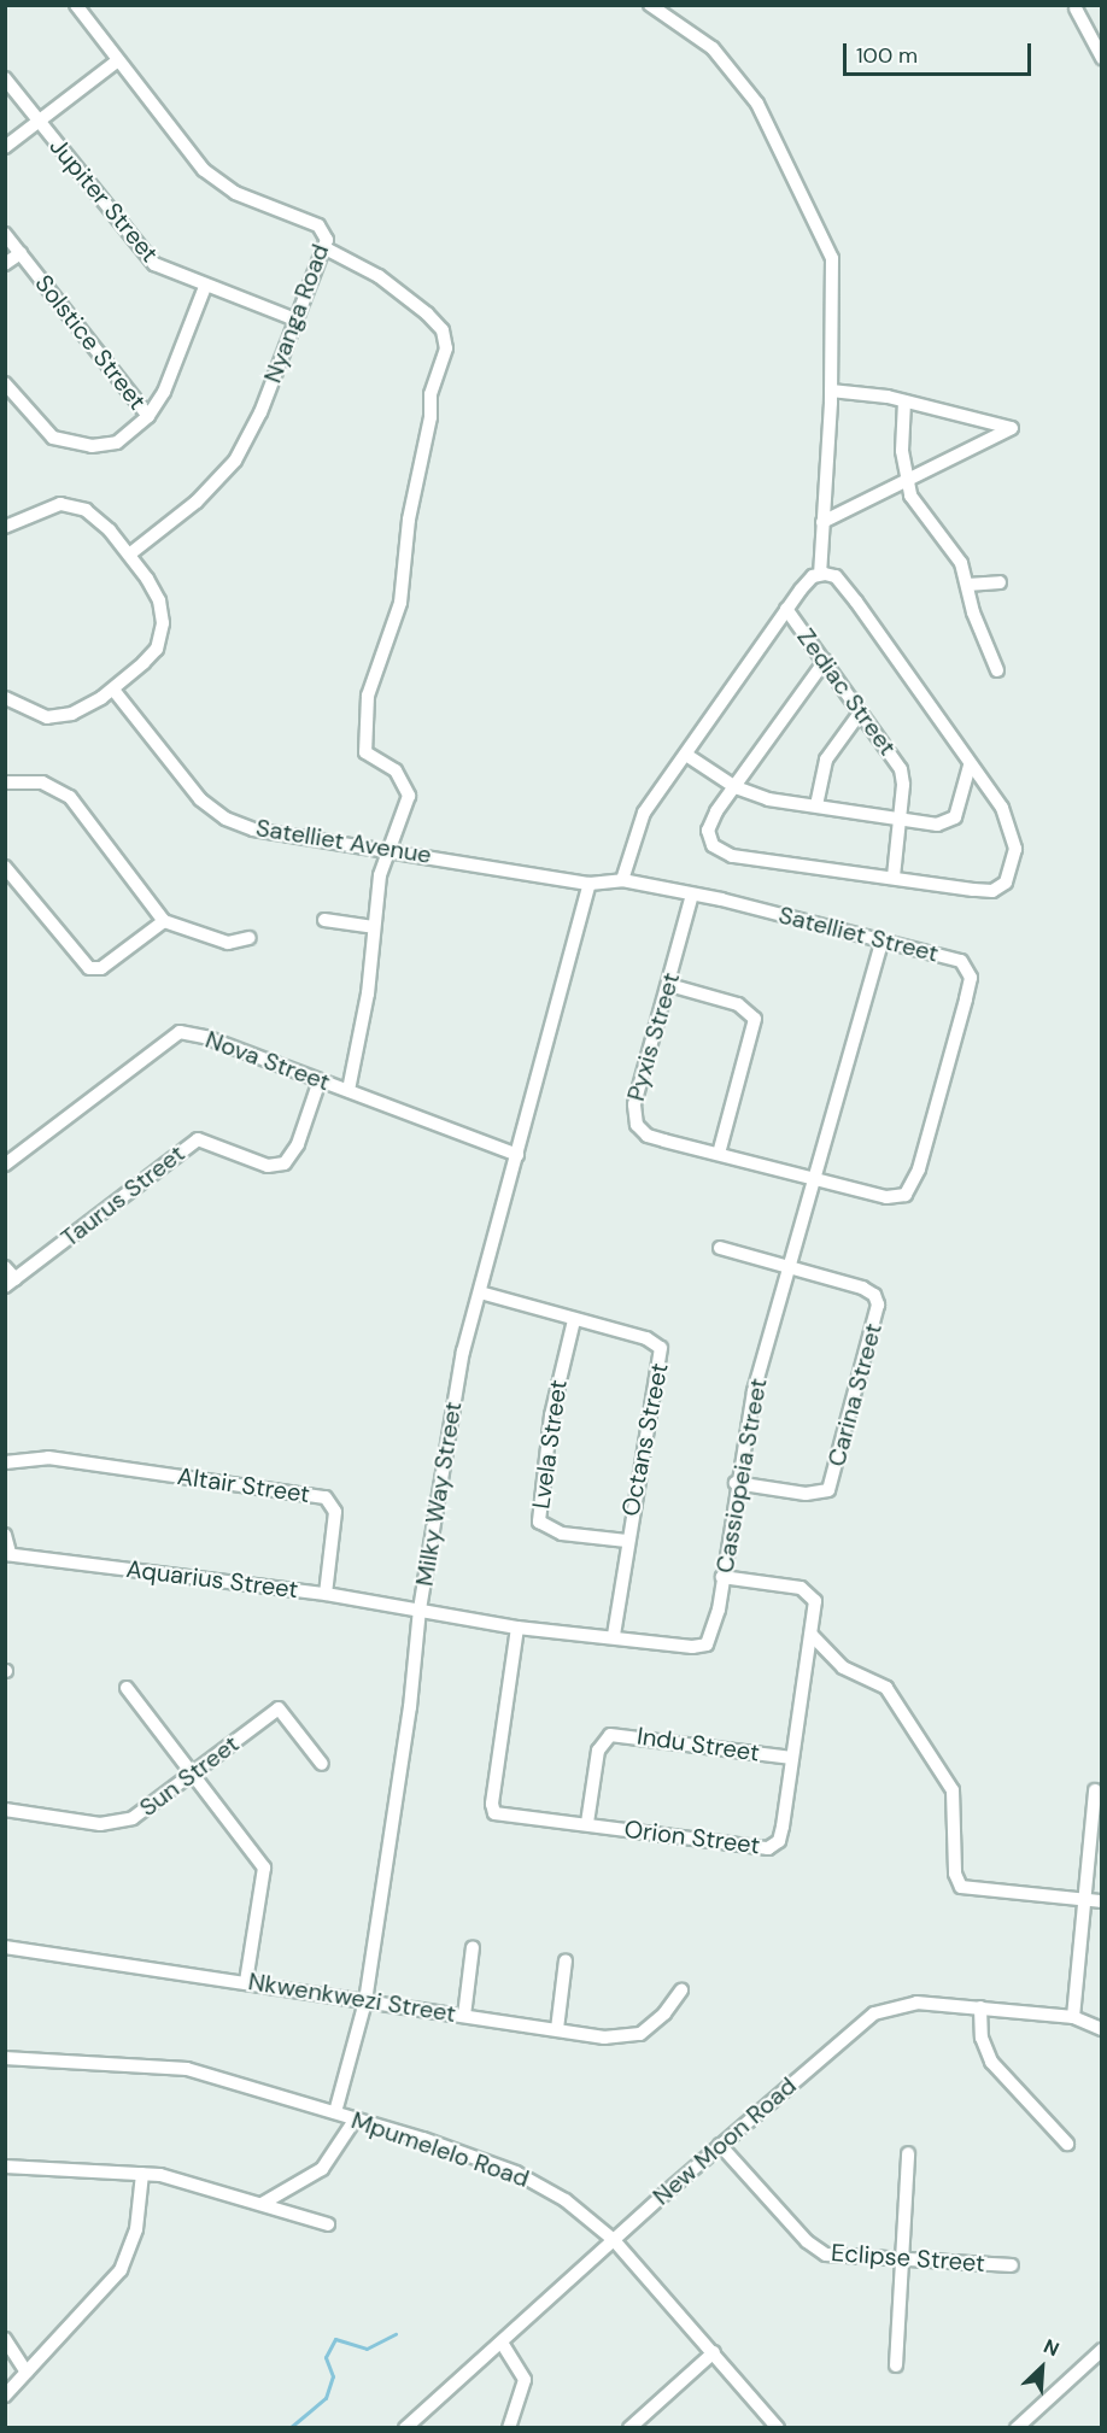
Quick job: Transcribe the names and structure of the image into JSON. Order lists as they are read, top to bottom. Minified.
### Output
{"streets":{"street":["Jupiter Street","Nyanga Road","Solstice Street","Zediac Street","Satelliet Avenue","Satelliet Street","Pyxis Street","Nova Street","Taurus Street","Carina Street","Octans Street","Lvela Street","Cassiopeia Street","Altair Street","Milky Way Street","Aquarius Street","Indu Street","Sun Street","Orion Street","Nkwenkwezi Street","New Moon Road","Mpumelelo Road","Eclipse Street"]},"crossings":[["Jupiter Street","Nyanga Road"],["Satelliet Avenue","Satelliet Street"],["Satelliet Avenue","Milky Way Street"],["Satelliet Street","Pyxis Street"],["Satelliet Street","Cassiopeia Street"],["Satelliet Street","Milky Way Street"],["Pyxis Street","Cassiopeia Street"],["Nova Street","Taurus Street"],["Nova Street","Milky Way Street"],["Carina Street","Cassiopeia Street"],["Octans Street","Lvela Street"],["Octans Street","Cassiopeia Street"],["Octans Street","Milky Way Street"],["Cassiopeia Street","Milky Way Street"],["Cassiopeia Street","Aquarius Street"],["Cassiopeia Street","Orion Street"],["Altair Street","Aquarius Street"],["Milky Way Street","Aquarius Street"],["Milky Way Street","Nkwenkwezi Street"],["Milky Way Street","Mpumelelo Road"],["Indu Street","Orion Street"],["New Moon Road","Mpumelelo Road"],["New Moon Road","Eclipse Street"]],"scale_bar":"100 m","north":"top right"}
